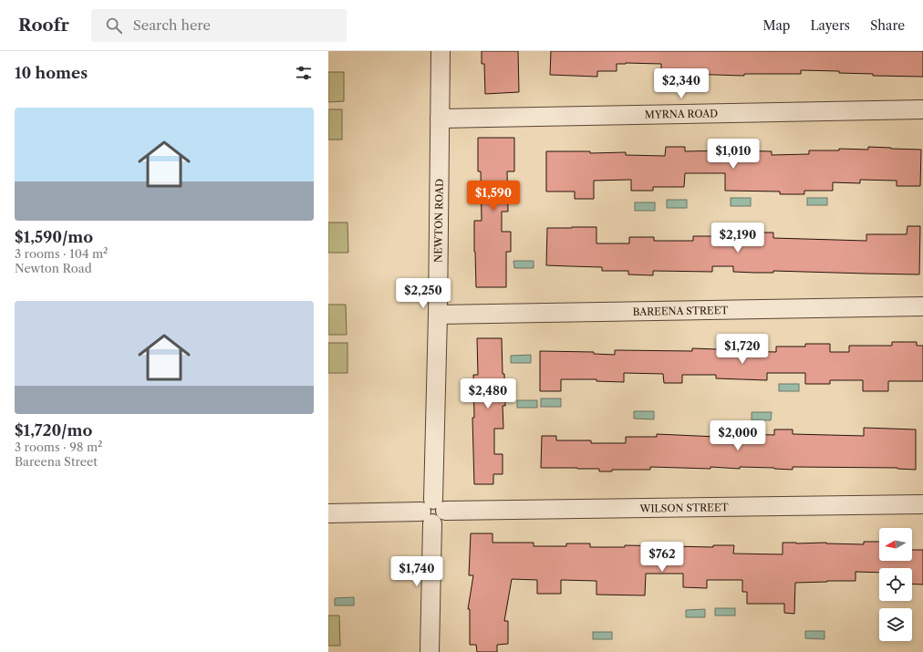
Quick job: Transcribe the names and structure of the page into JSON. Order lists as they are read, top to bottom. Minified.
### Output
{"streets":{"street":["MYRNA ROAD","NEWTON ROAD","BAREENA STREET","WILSON STREET"]},"crossings":[["MYRNA ROAD","NEWTON ROAD"],["NEWTON ROAD","BAREENA STREET"],["NEWTON ROAD","WILSON STREET"]],"north":"left","page":{"header":"Roofr","search":"Search here","nav":["Map","Layers","Share"],"heading":"10 homes","price":["$2,340","$1,010","$1,590","$2,190","$2,250","$1,720","$2,480","$2,000","$762","$1,740"],"list":[{"name":"$1,590/mo","note":"3 rooms · 104 m² · Newton Road"},{"name":"$1,720/mo","note":"3 rooms · 98 m² · Bareena Street"}]}}
